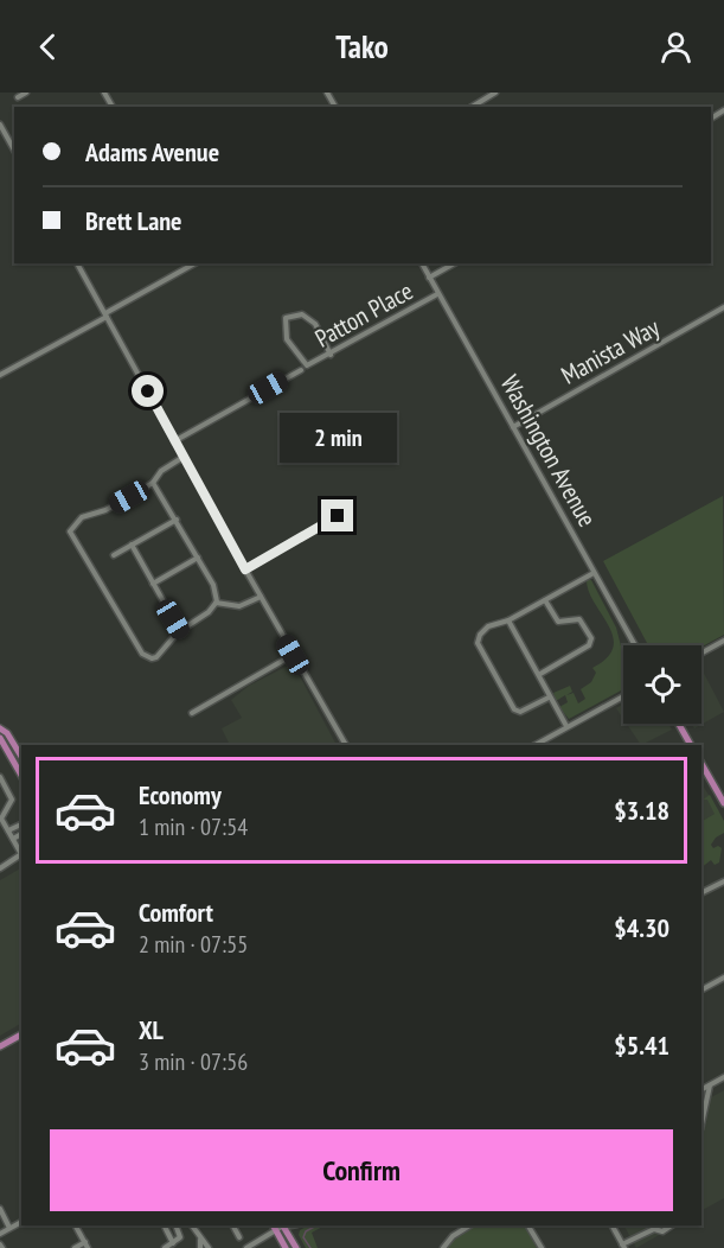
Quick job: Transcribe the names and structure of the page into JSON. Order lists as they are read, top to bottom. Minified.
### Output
{"streets":{"street":["Patton Place","Manista Way","Washington Avenue"]},"crossings":[["Patton Place","Washington Avenue"],["Manista Way","Washington Avenue"]],"page":{"header":"Tako","banner":["Adams Avenue","Brett Lane"],"bubble":"2 min","list":[{"name":"Economy","note":"1 min · 07:54","value":"$3.18"},{"name":"Comfort","note":"2 min · 07:55","value":"$4.30"},{"name":"XL","note":"3 min · 07:56","value":"$5.41"}],"buttons":"Confirm"}}
